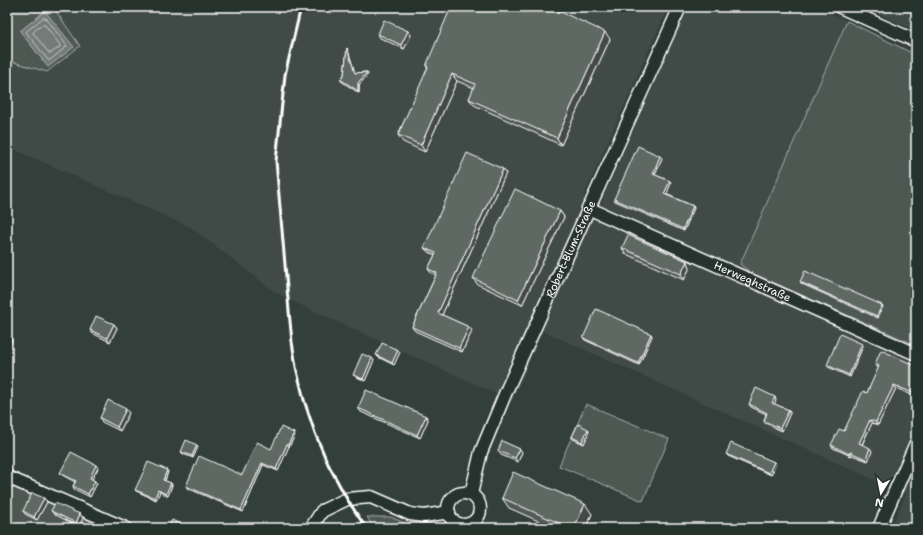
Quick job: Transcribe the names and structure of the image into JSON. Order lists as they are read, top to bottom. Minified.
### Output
{"streets":{"street":["Robert-Blum-Straße","Herweghstraße"]},"crossings":[["Robert-Blum-Straße","Herweghstraße"]],"north":"bottom"}
